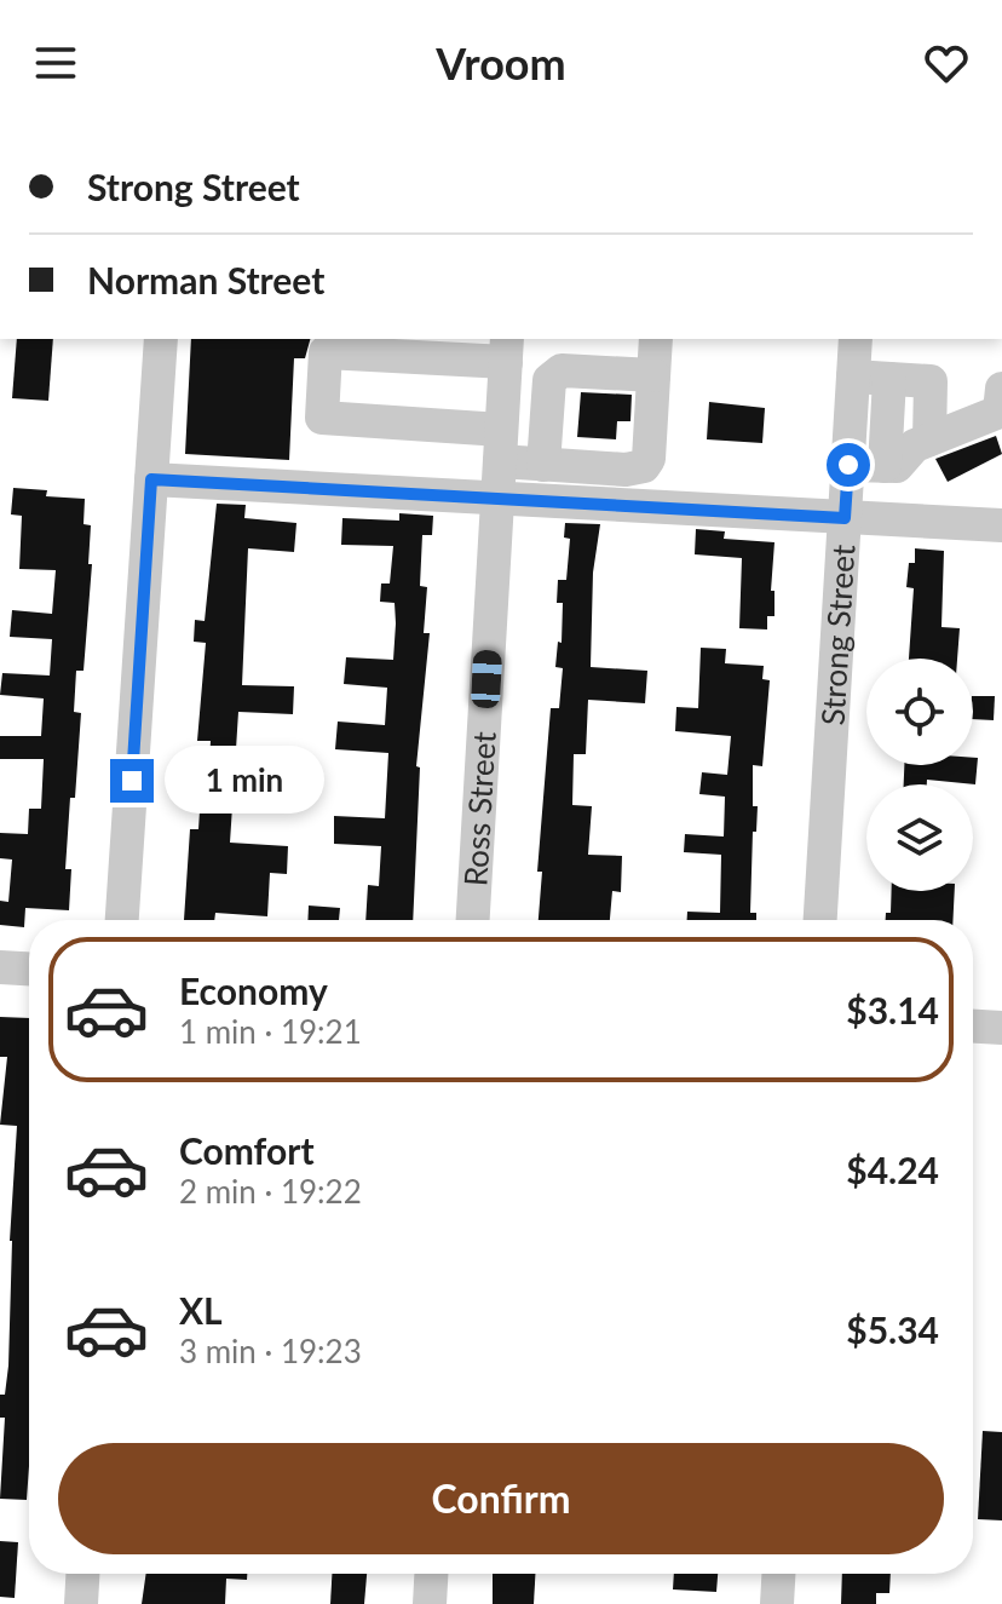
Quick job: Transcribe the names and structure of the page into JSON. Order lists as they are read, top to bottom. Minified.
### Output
{"streets":{"street":["Strong Street","Ross Street"]},"page":{"header":"Vroom","banner":["Strong Street","Norman Street"],"bubble":"1 min","list":[{"name":"Economy","note":"1 min · 19:21","value":"$3.14"},{"name":"Comfort","note":"2 min · 19:22","value":"$4.24"},{"name":"XL","note":"3 min · 19:23","value":"$5.34"}],"buttons":"Confirm"}}
